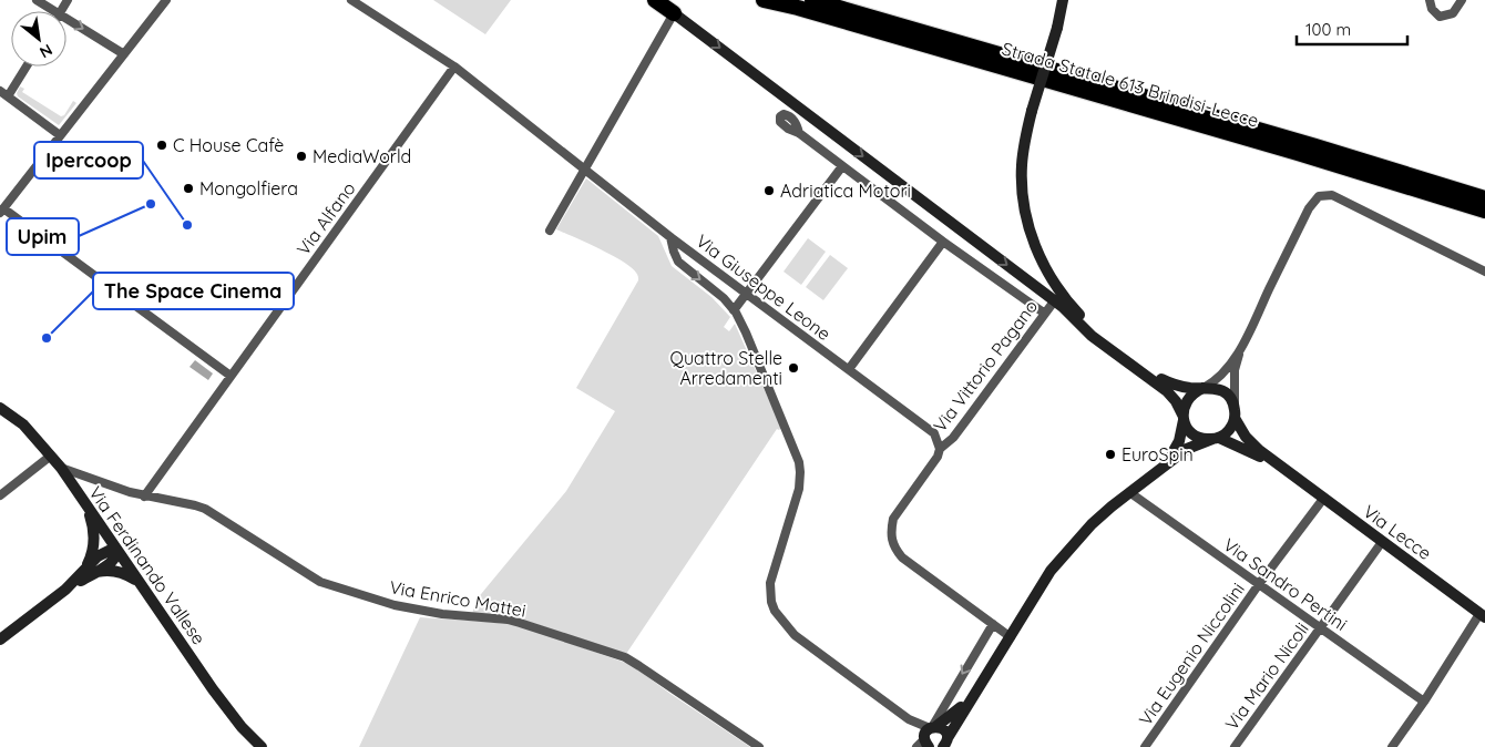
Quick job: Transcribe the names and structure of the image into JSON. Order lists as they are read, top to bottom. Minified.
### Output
{"streets":{"highway":["Strada Statale 613 Brindisi-Lecce"],"street":["Via Alfano","Via Giuseppe Leone","Via Vittorio Pagano","Via Lecce","Via Ferdinando Vallese","Via Sandro Pertini","Via Enrico Mattei","Via Eugenio Niccolini","Via Mario Nicoli"]},"crossings":[["Via Alfano","Via Giuseppe Leone"],["Via Alfano","Via Enrico Mattei"],["Via Giuseppe Leone","Via Vittorio Pagano"],["Via Lecce","Via Eugenio Niccolini"],["Via Lecce","Via Mario Nicoli"],["Via Ferdinando Vallese","Via Enrico Mattei"],["Via Sandro Pertini","Via Eugenio Niccolini"],["Via Sandro Pertini","Via Mario Nicoli"]],"places":["C House Cafè","MediaWorld","Mongolfiera","Adriatica Motori","Upim","Ipercoop","The Space Cinema","Quattro Stelle Arredamenti","EuroSpin"],"scale_bar":"100 m","north":"bottom right"}
